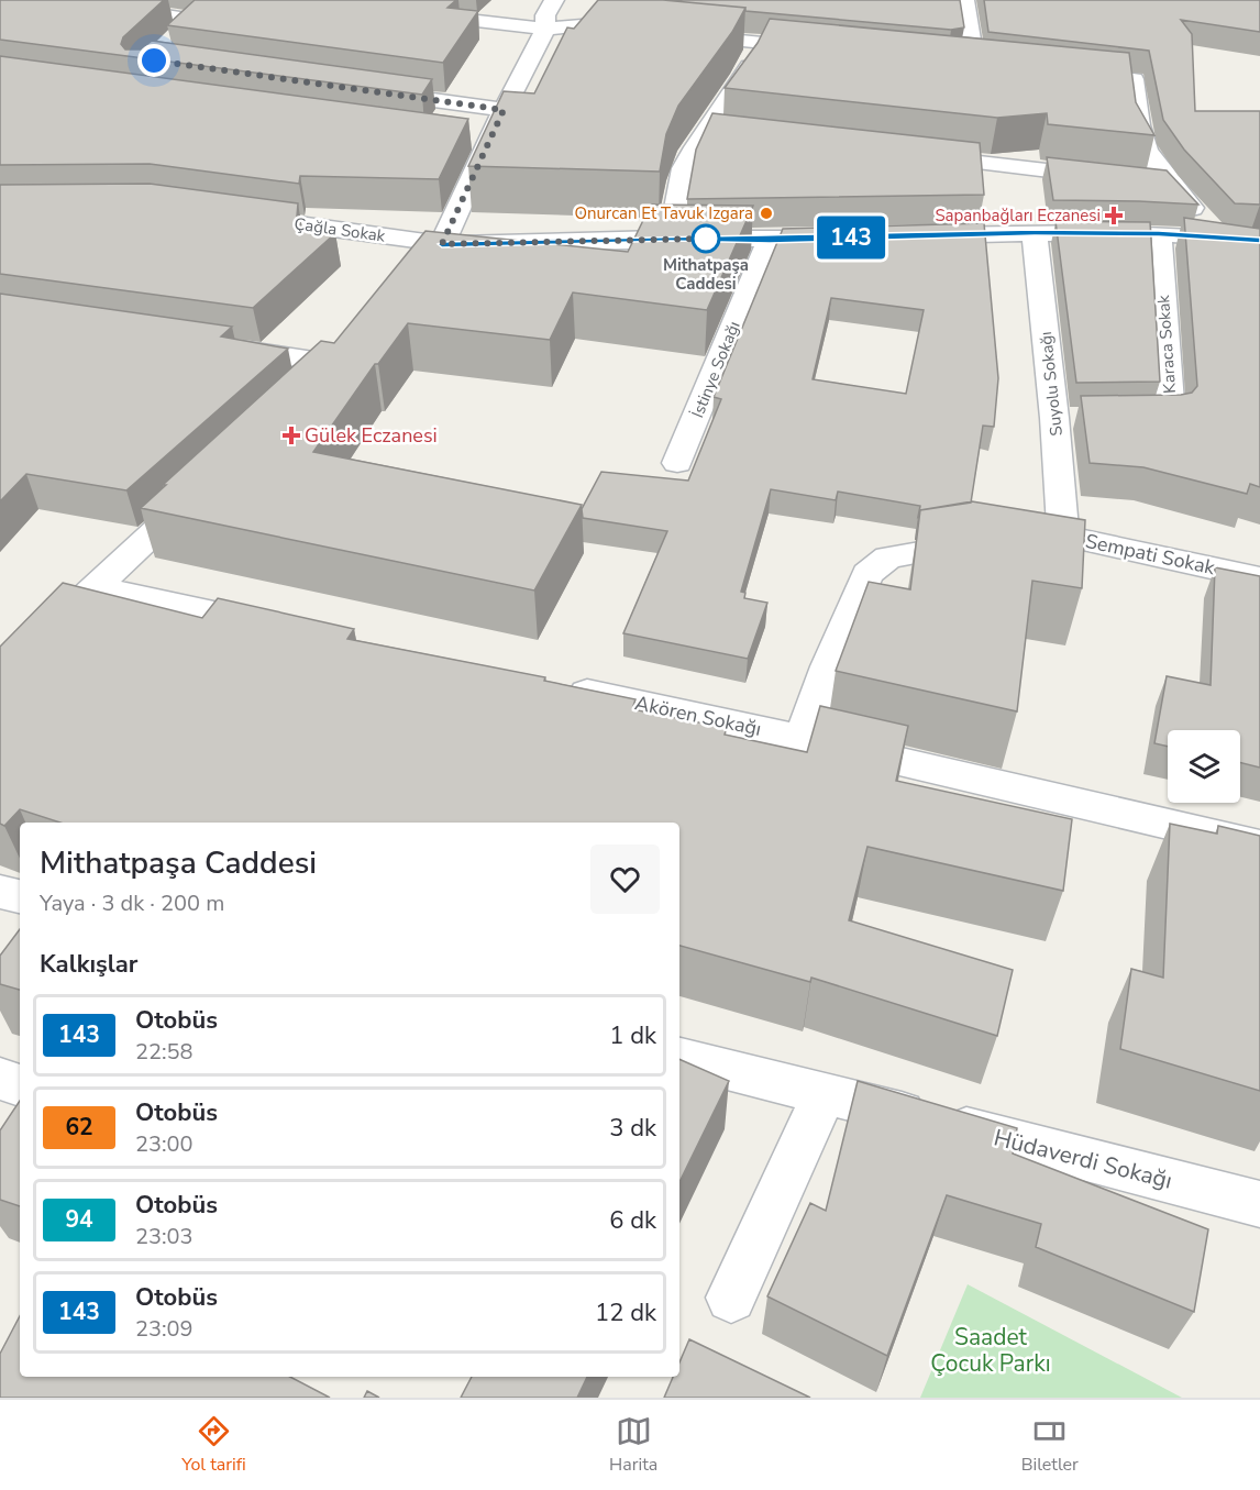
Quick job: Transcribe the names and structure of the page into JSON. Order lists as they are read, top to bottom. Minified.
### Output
{"streets":{"street":["Çağla Sokak","Karaca Sokak","İstinye Sokağı","Suyolu Sokağı","Sempati Sokak","Akören Sokağı","Hüdaverdi Sokağı"]},"crossings":[["Çağla Sokak","İstinye Sokağı"],["Suyolu Sokağı","Sempati Sokak"],["Sempati Sokak","Akören Sokağı"]],"parks":["Saadet Çocuk Parkı"],"places":{"other":["Onurcan Et Tavuk Izgara","Mi̇thatpaşa Caddesi̇"],"health":["Sapanbağları Eczanesi","Gülek Eczanesi"]},"lines":["bus line 143"],"page":{"on_map":"143","heading":[["Mi̇thatpaşa Caddesi̇","Yaya · 3 dk · 200 m"],"Kalkışlar"],"list":[{"mark":"143","name":"Otobüs","note":"22:58","value":"1 dk"},{"mark":"62","name":"Otobüs","note":"23:00","value":"3 dk"},{"mark":"94","name":"Otobüs","note":"23:03","value":"6 dk"},{"mark":"143","name":"Otobüs","note":"23:09","value":"12 dk"}],"tabs":["Yol tarifi","Harita","Biletler"]}}
